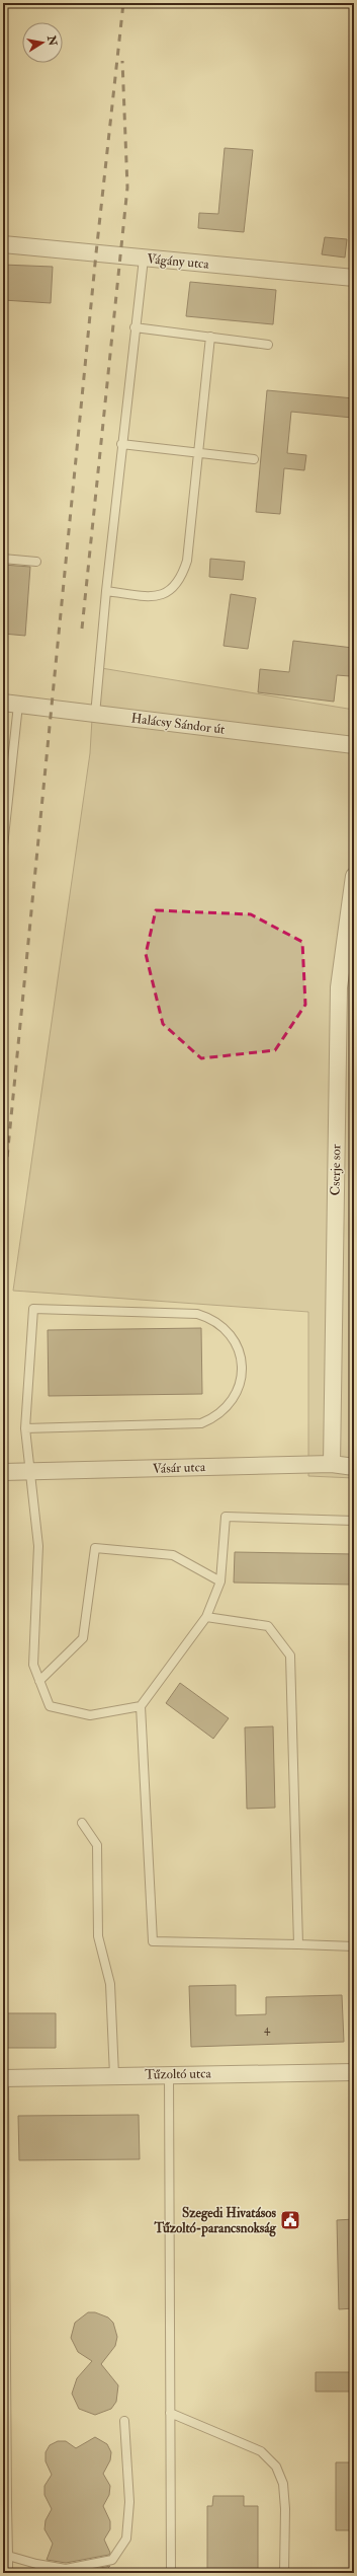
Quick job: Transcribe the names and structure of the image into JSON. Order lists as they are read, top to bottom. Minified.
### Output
{"streets":{"street":["Vágány utca","Halácsy Sándor út","Cserje sor","Vásár utca","Tűzoltó utca"]},"crossings":[["Cserje sor","Vásár utca"]],"places":{"public building":["Szegedi Hivatásos Tűzoltó-parancsnokság"]},"house_numbers":["4"],"north":"right"}
